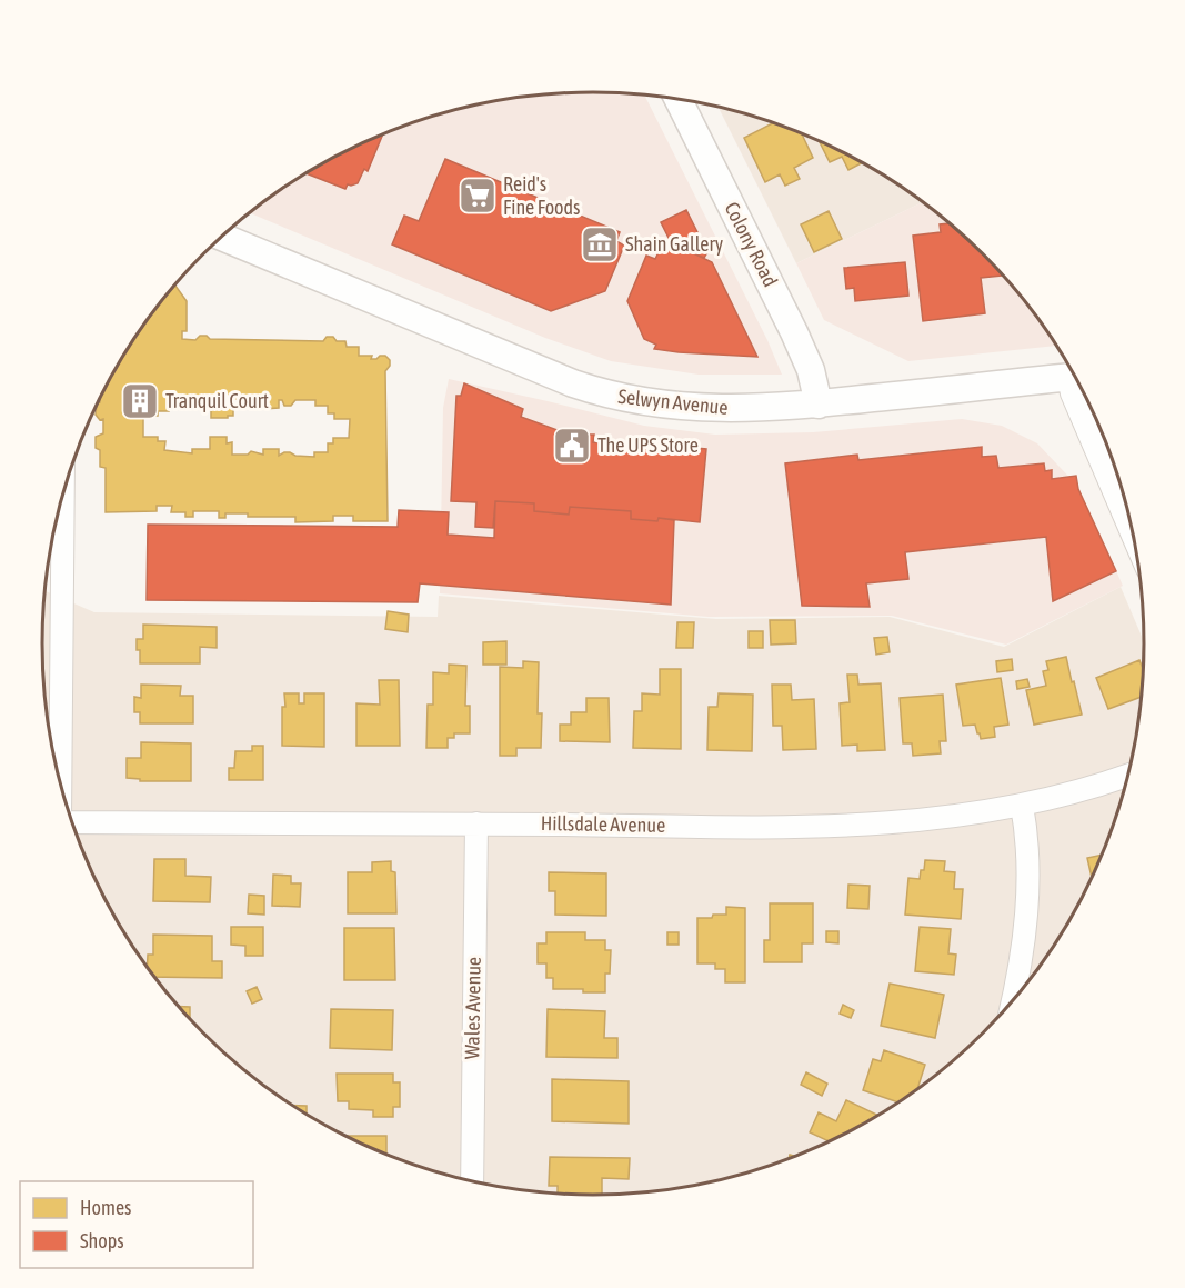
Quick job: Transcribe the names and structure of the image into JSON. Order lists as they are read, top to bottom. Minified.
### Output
{"streets":{"street":["Colony Road","Selwyn Avenue","Hillsdale Avenue","Wales Avenue"]},"crossings":[["Colony Road","Selwyn Avenue"],["Hillsdale Avenue","Wales Avenue"]],"places":{"supermarket":["Reid's Fine Foods"],"museum":["Shain Gallery"],"building":["Tranquil Court"],"public building":["The UPS Store"]},"legend":["Homes","Shops"]}
